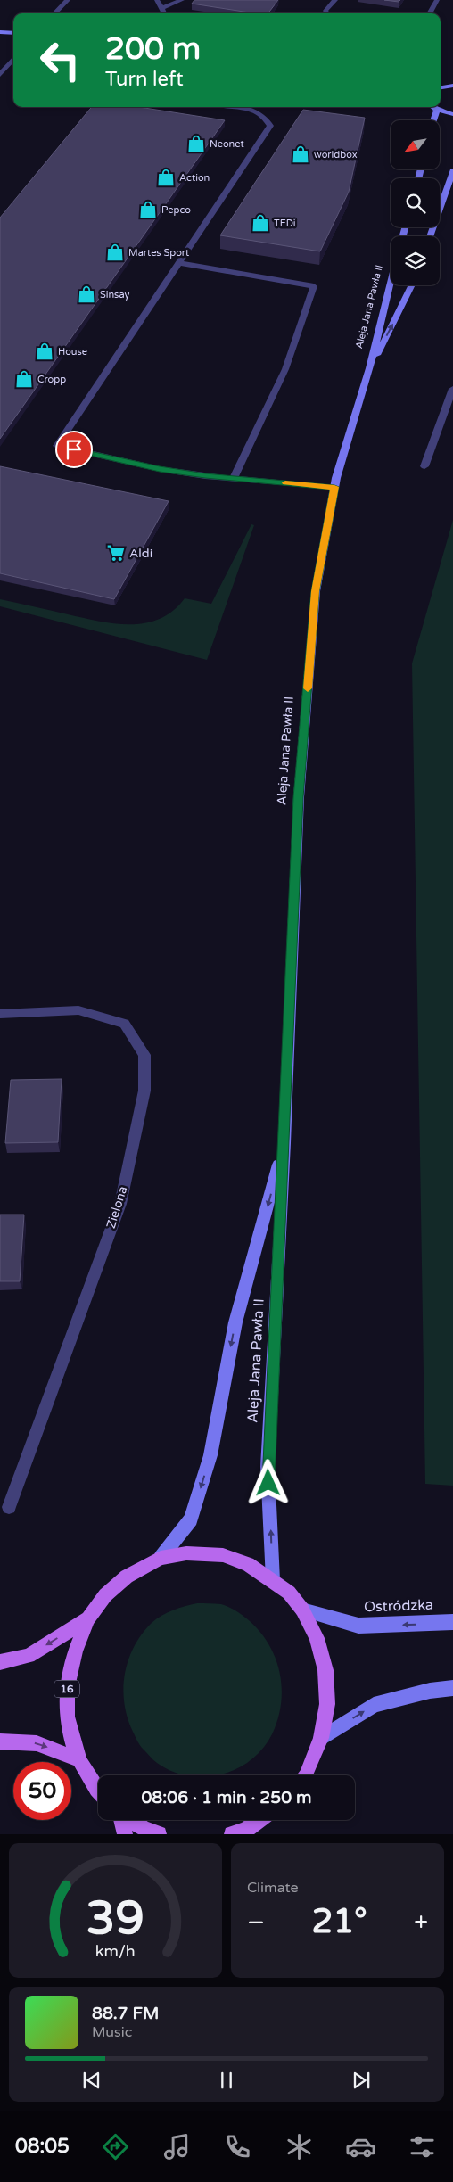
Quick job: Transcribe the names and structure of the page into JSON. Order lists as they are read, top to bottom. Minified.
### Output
{"streets":{"main road":["Aleja Jana Pawła II","Ostródzka","16"],"street":["Zielona"]},"crossings":[["Aleja Jana Pawła II","16"],["Ostródzka","16"]],"one_way":["Ostródzka"],"places":{"shop":["Neonet","worldbox","Action","Pepco","TEDi","Martes Sport","Sinsay","House","Cropp"],"supermarket":["Aldi"]},"north":"bottom left","page":{"turn":["200 m","Turn left"],"limit":"50","trip":"08:06 · 1 min · 250 m","tile":"Climate","heat":["−","21°","+"],"song":["88.7 FM","Music"],"tabs":"08:05","gauge":["39","km/h"]}}
